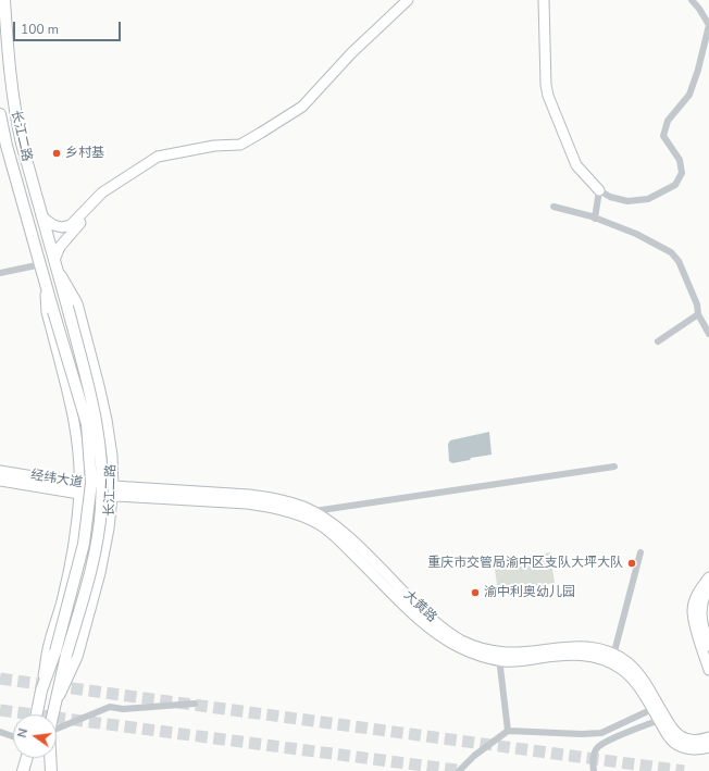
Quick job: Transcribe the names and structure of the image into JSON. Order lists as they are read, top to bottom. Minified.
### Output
{"streets":{"main road":["长江二路"],"street":["经纬大道","大黄路"]},"crossings":[["长江二路","经纬大道"],["长江二路","大黄路"],["经纬大道","大黄路"]],"places":["乡村基","重庆市交管局渝中区支队大坪大队","渝中利奥幼儿园"],"scale_bar":"100 m","north":"left"}
